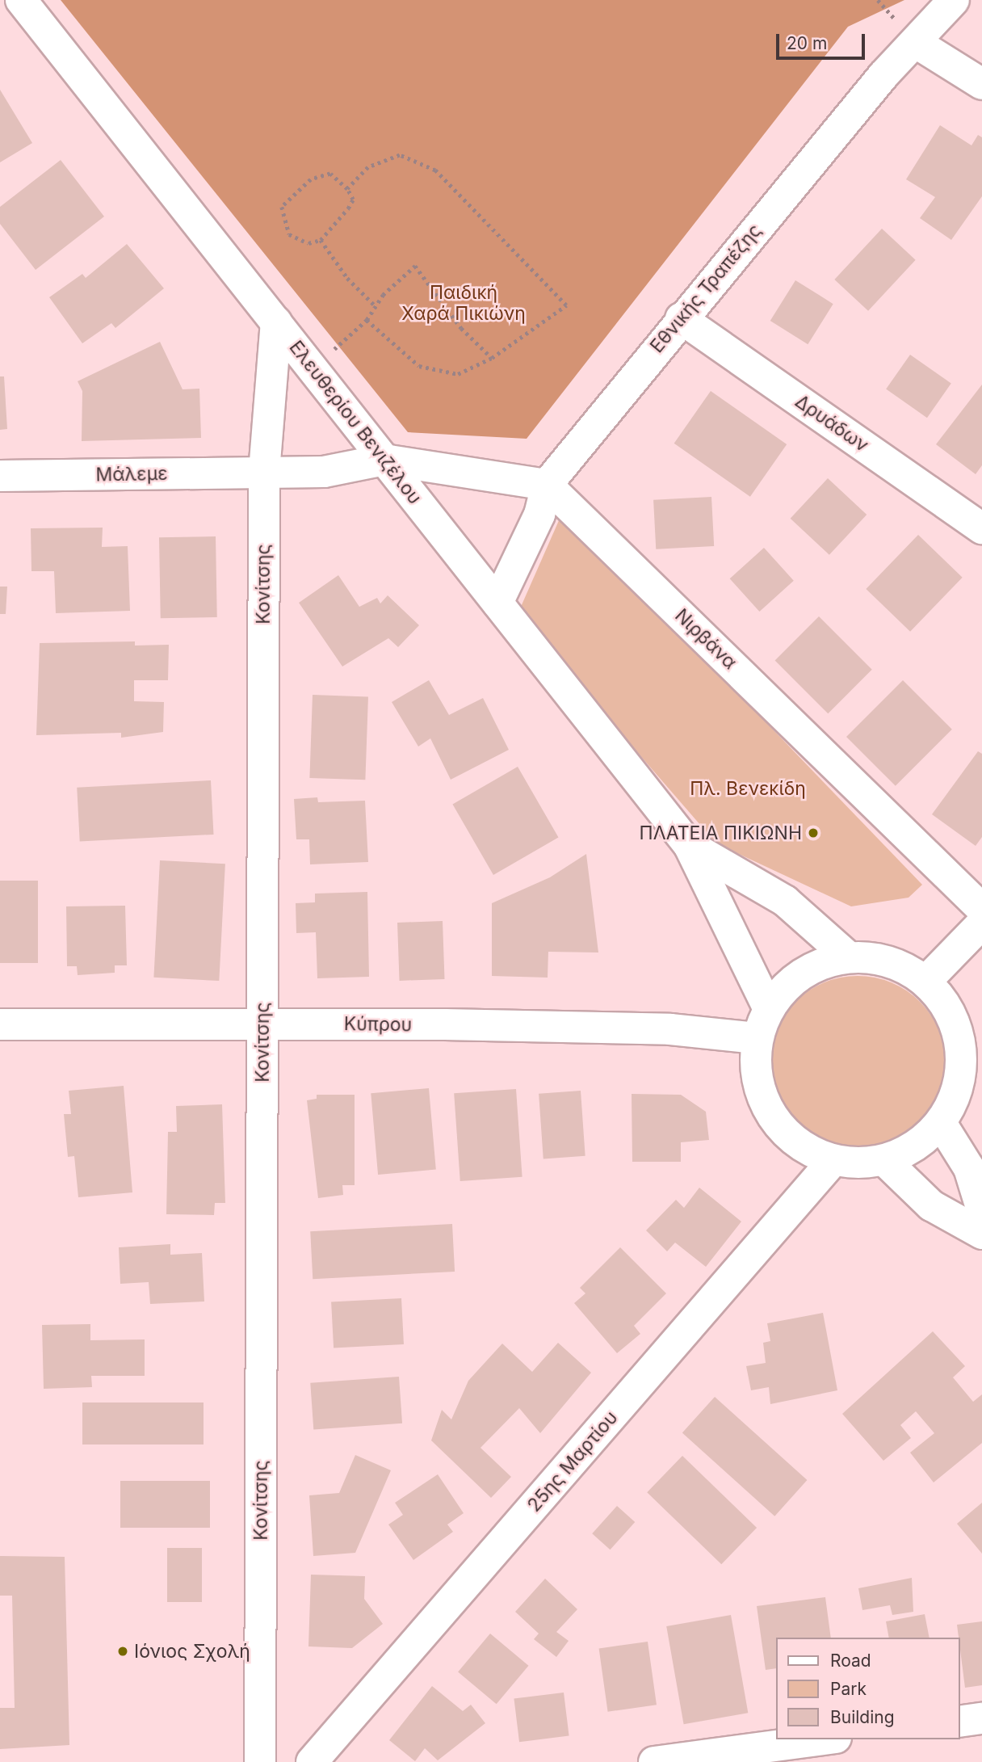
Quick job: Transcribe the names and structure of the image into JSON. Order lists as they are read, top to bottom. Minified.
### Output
{"streets":{"street":["Εθνικής Τραπέζης","Ελευθερίου Βενιζέλου","Δρυάδων","Μάλεμε","Κονίτσης","Νιρβάνα","Κύπρου","25ης Μαρτίου"]},"crossings":[["Εθνικής Τραπέζης","Ελευθερίου Βενιζέλου"],["Εθνικής Τραπέζης","Δρυάδων"],["Εθνικής Τραπέζης","Νιρβάνα"],["Ελευθερίου Βενιζέλου","Μάλεμε"],["Ελευθερίου Βενιζέλου","Κονίτσης"],["Μάλεμε","Κονίτσης"],["Κονίτσης","Κύπρου"]],"parks":["Παιδική Χαρά Πικιώνη","Πλ. Βενεκίδη"],"places":["ΠΛΑΤΕΙΑ ΠΙΚΙΩΝΗ","Ιόνιος Σχολή"],"legend":["Road","Park","Building"],"scale_bar":"20 m"}
